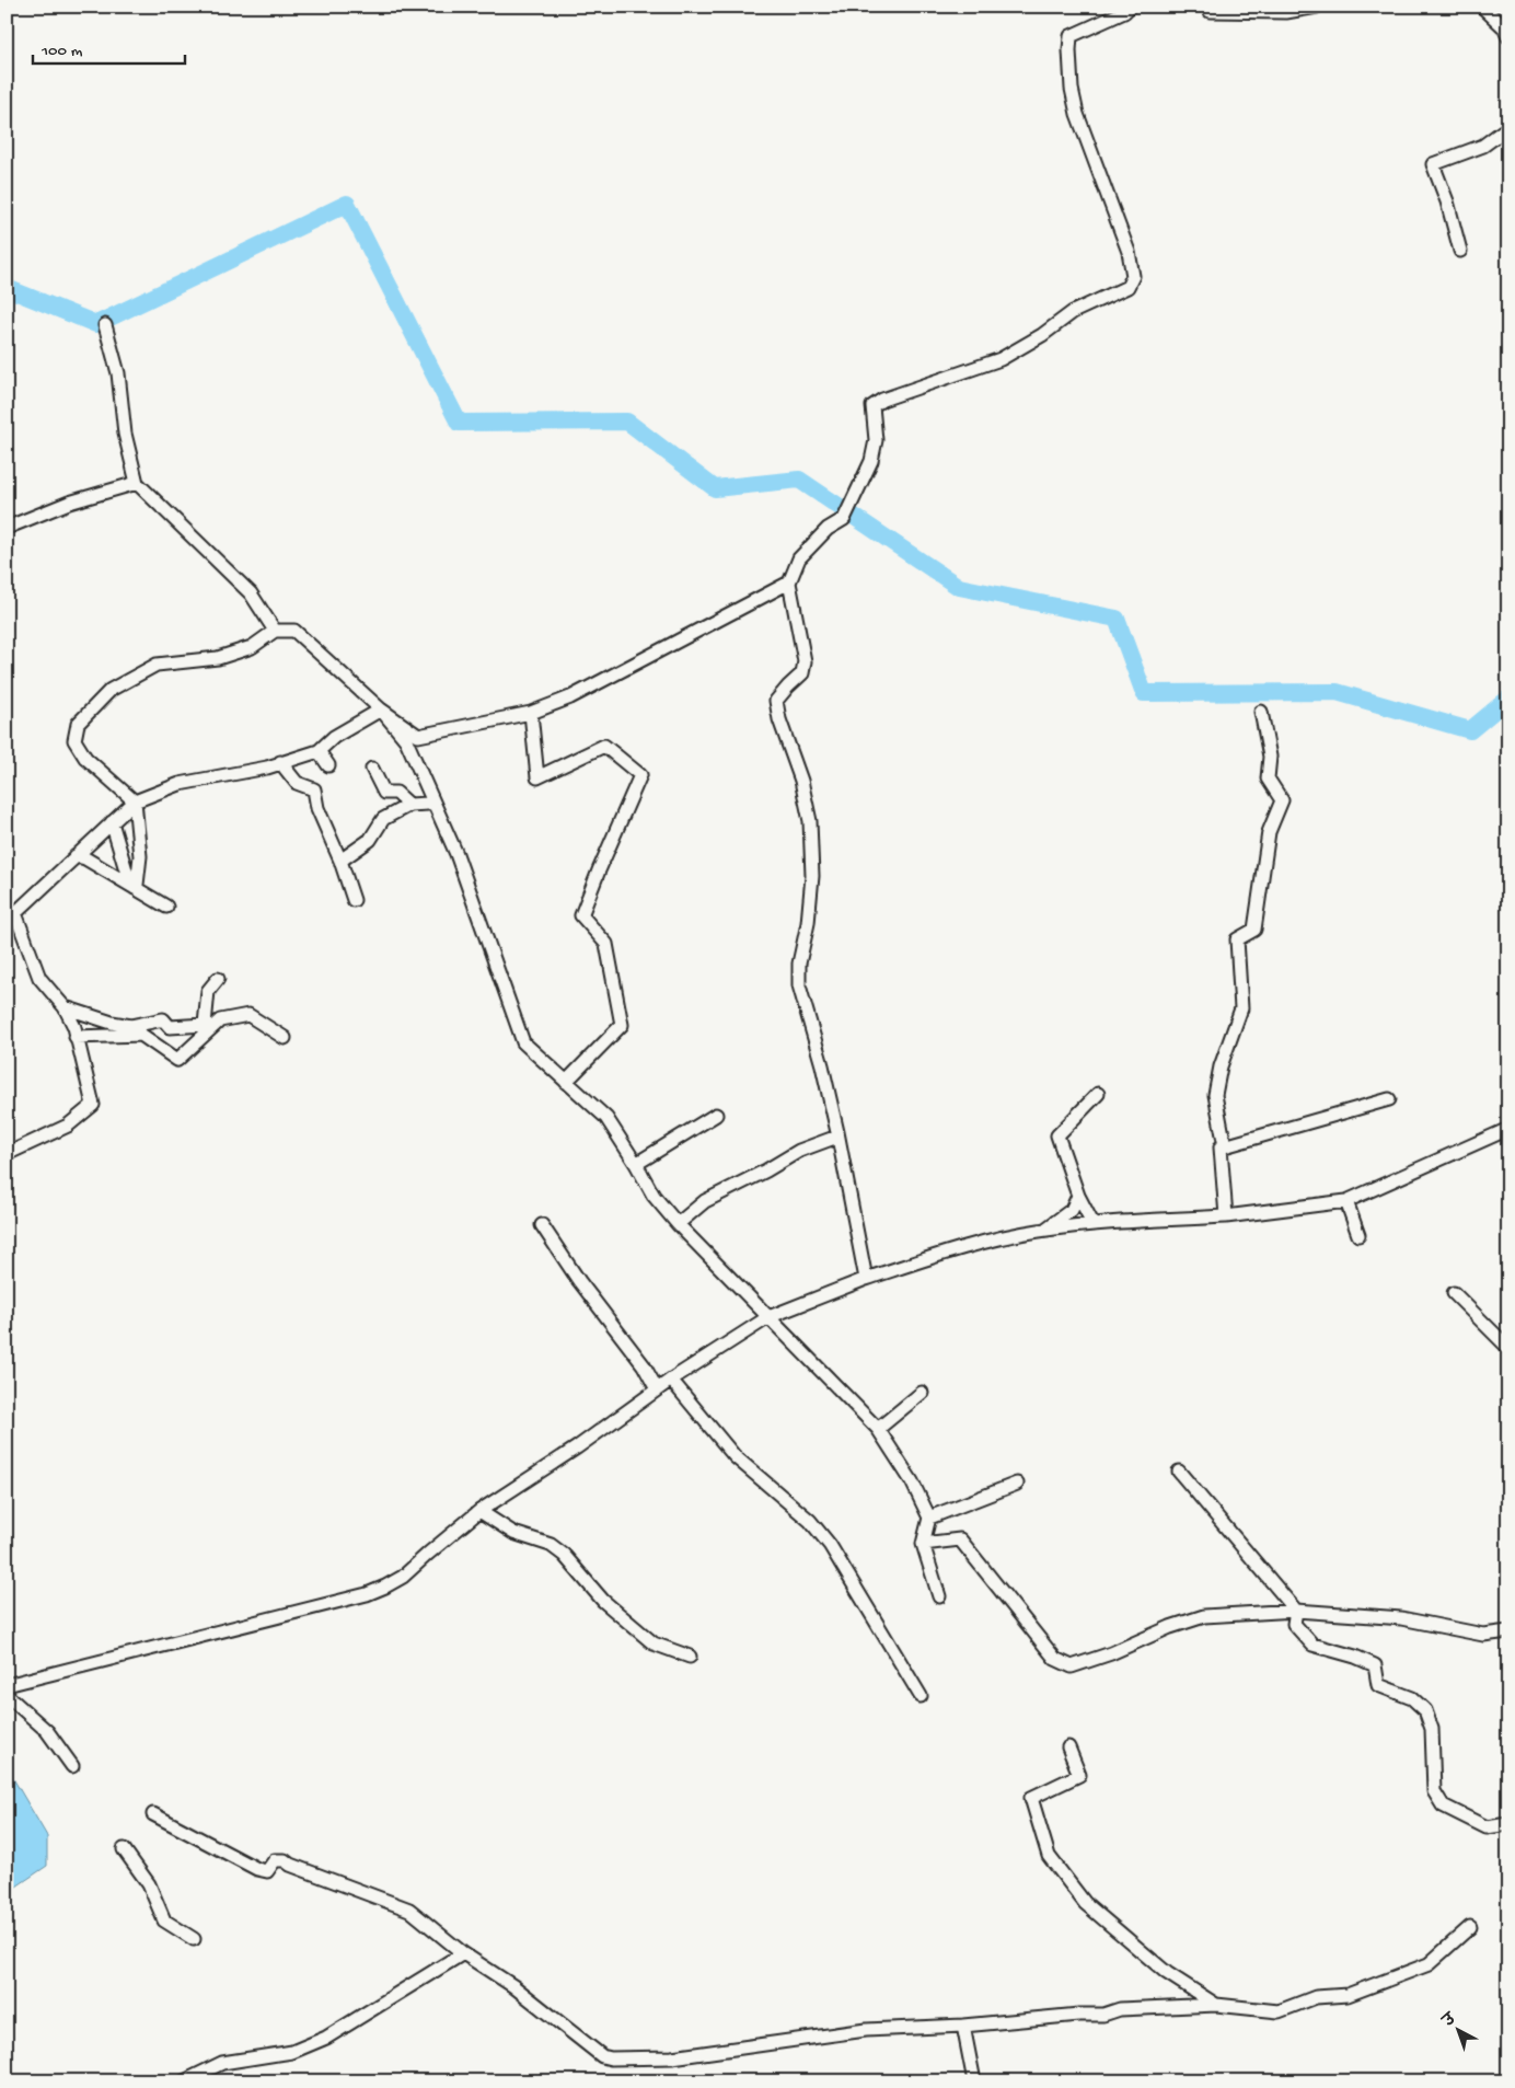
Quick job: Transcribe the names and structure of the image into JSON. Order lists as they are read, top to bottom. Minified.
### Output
{"scale_bar":"100 m","north":"top left"}
